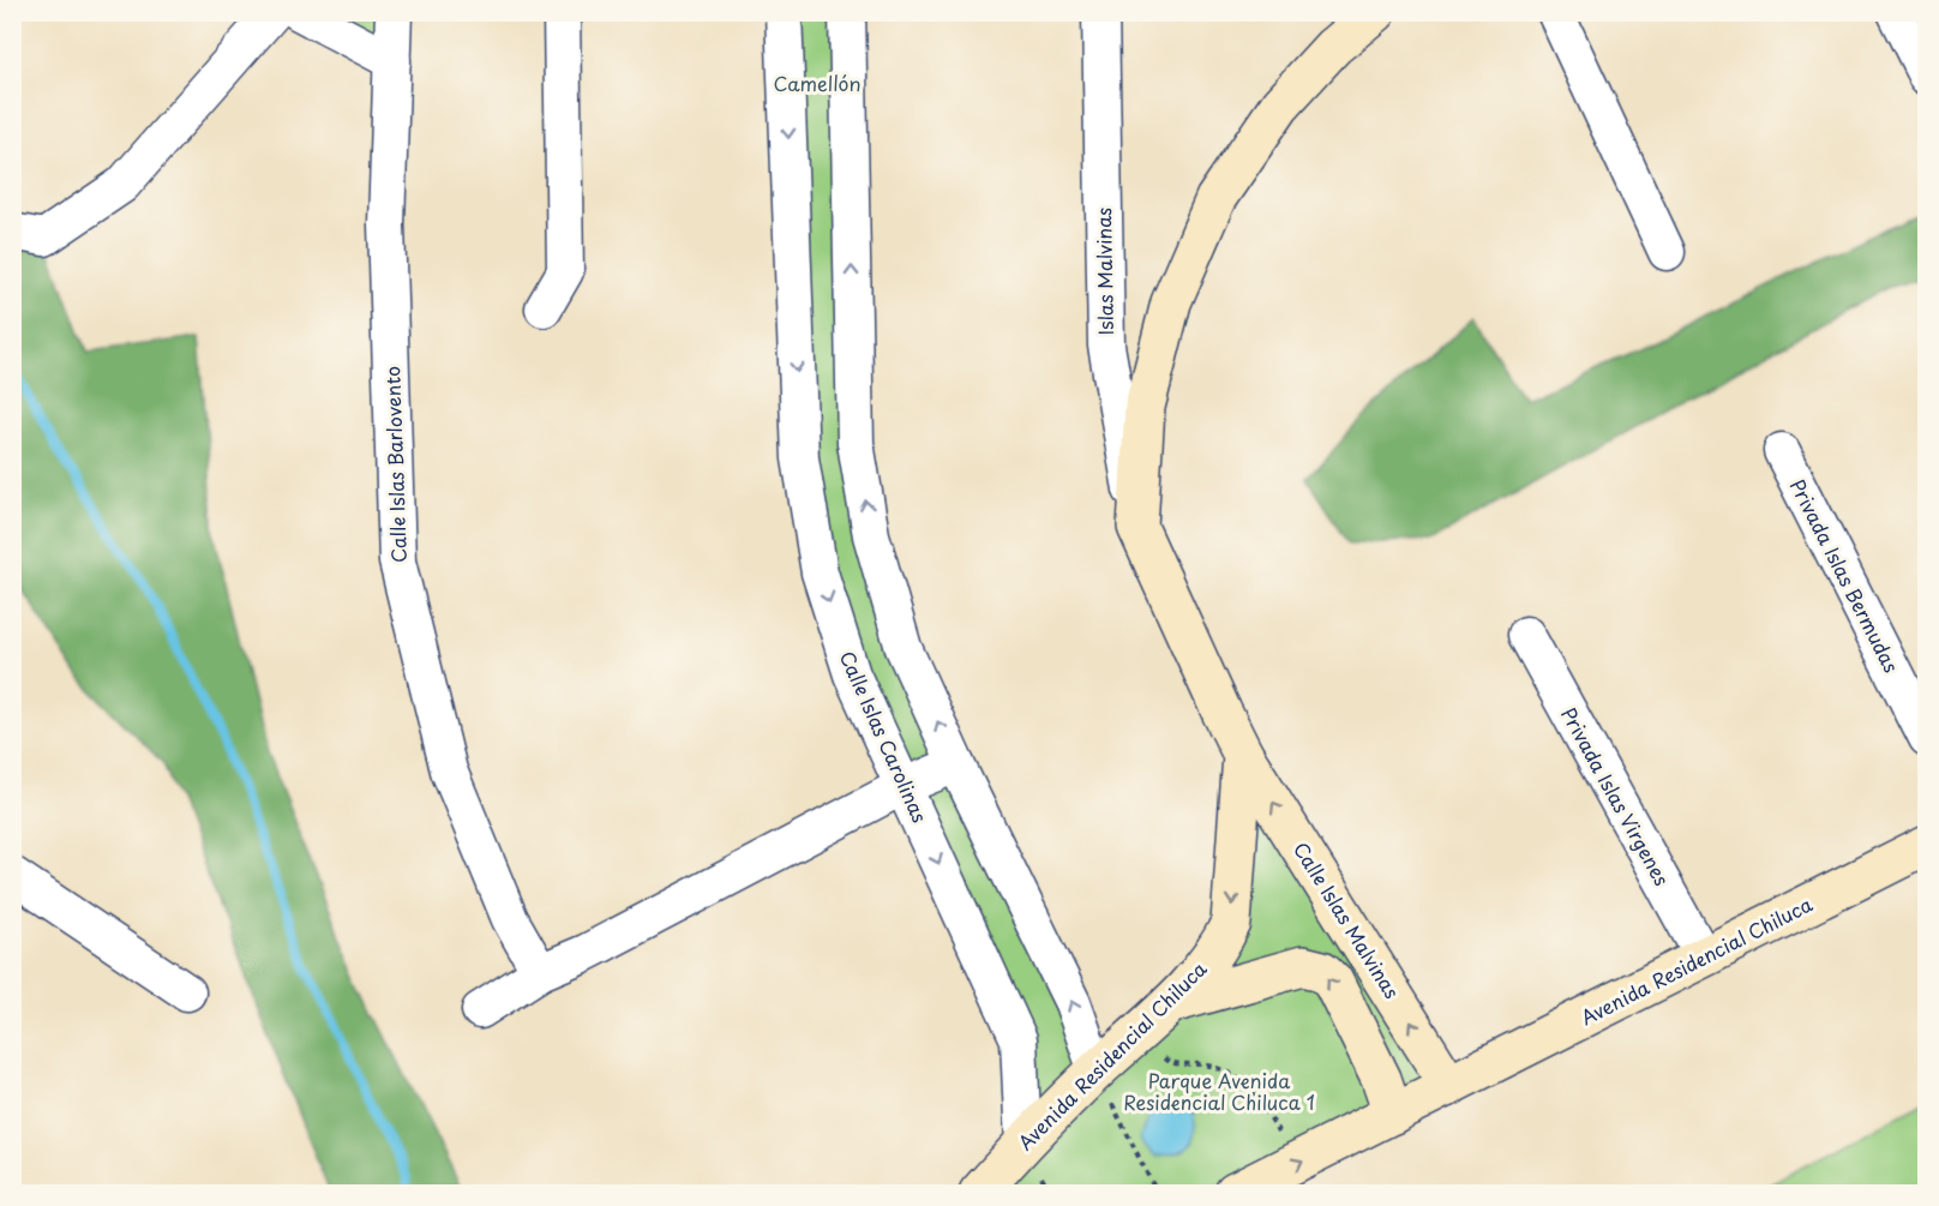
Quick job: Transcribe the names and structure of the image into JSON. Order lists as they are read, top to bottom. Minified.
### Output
{"streets":{"street":["Islas Malvinas","Calle Islas Barlovento","Privada Islas Bermudas","Calle Islas Carolinas","Privada Islas Virgenes","Calle Islas Malvinas","Avenida Residencial Chiluca"]},"crossings":[["Calle Islas Carolinas","Avenida Residencial Chiluca"],["Privada Islas Virgenes","Avenida Residencial Chiluca"],["Calle Islas Malvinas","Avenida Residencial Chiluca"]],"parks":["Camellón","Parque Avenida Residencial Chiluca 1"]}
